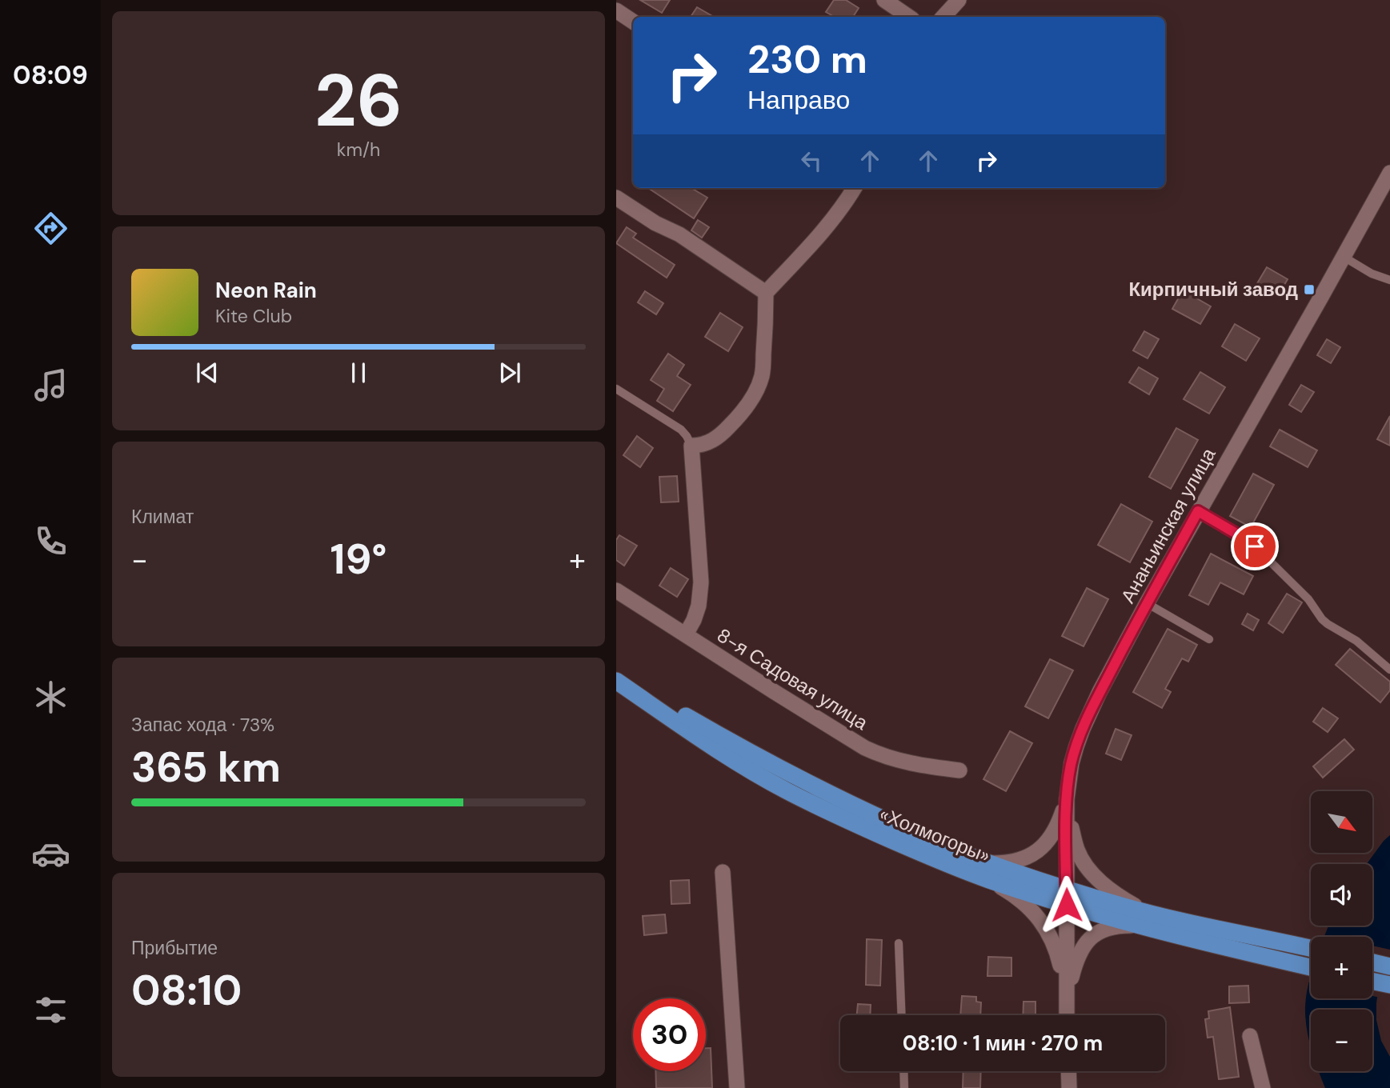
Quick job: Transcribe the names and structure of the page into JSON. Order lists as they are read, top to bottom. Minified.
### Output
{"streets":{"highway":["«Холмогоры»"],"street":["Ананьинская улица","8-я Садовая улица"]},"crossings":[["Ананьинская улица","«Холмогоры»"]],"places":{"transit":["Кирпичный завод"]},"north":"bottom right","page":{"tabs":"08:09","tile":[["26","km/h"],"Климат",["Запас хода · 73%","365 km"],["Прибытие","08:10"]],"turn":["230 m","Направо"],"song":["Neon Rain","Kite Club"],"heat":["−","19°","+"],"map_buttons":["+","−"],"limit":"30","trip":"08:10 · 1 мин · 270 m"}}
